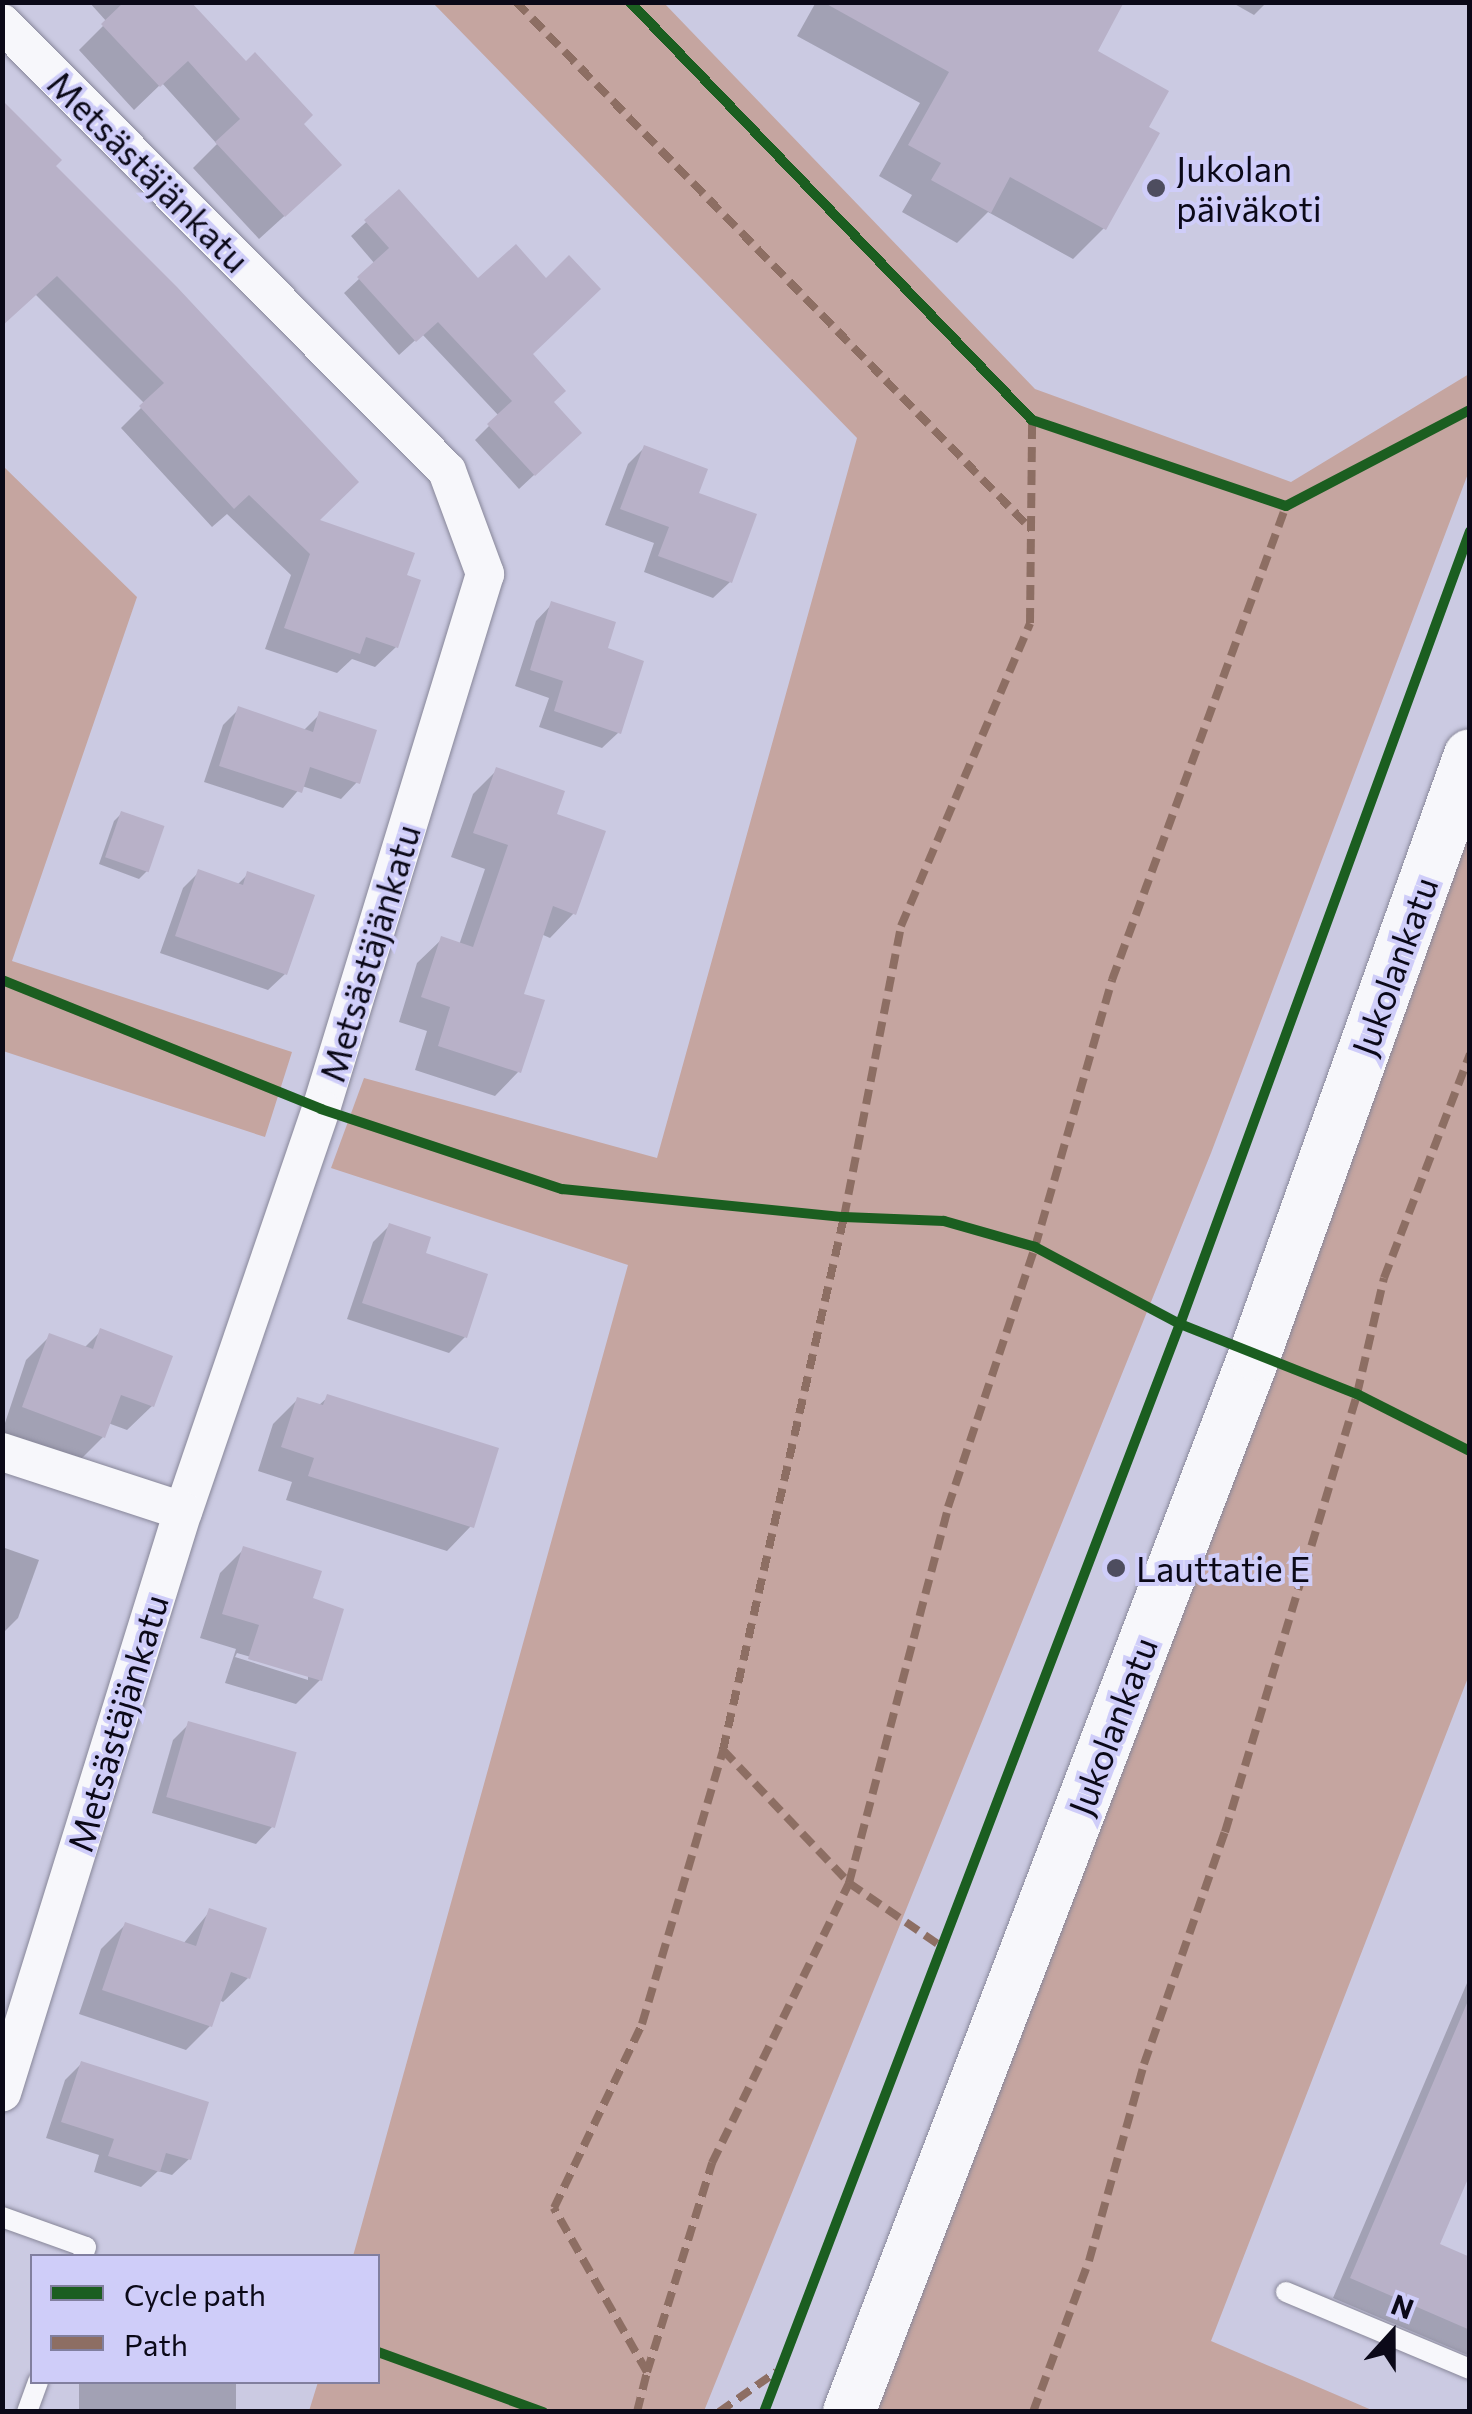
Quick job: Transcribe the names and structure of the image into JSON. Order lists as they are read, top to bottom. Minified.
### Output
{"streets":{"main road":["Jukolankatu"],"street":["Metsästäjänkatu"]},"places":["Jukolan päiväkoti","Lauttatie E"],"legend":["Cycle path","Path"],"north":"top"}
